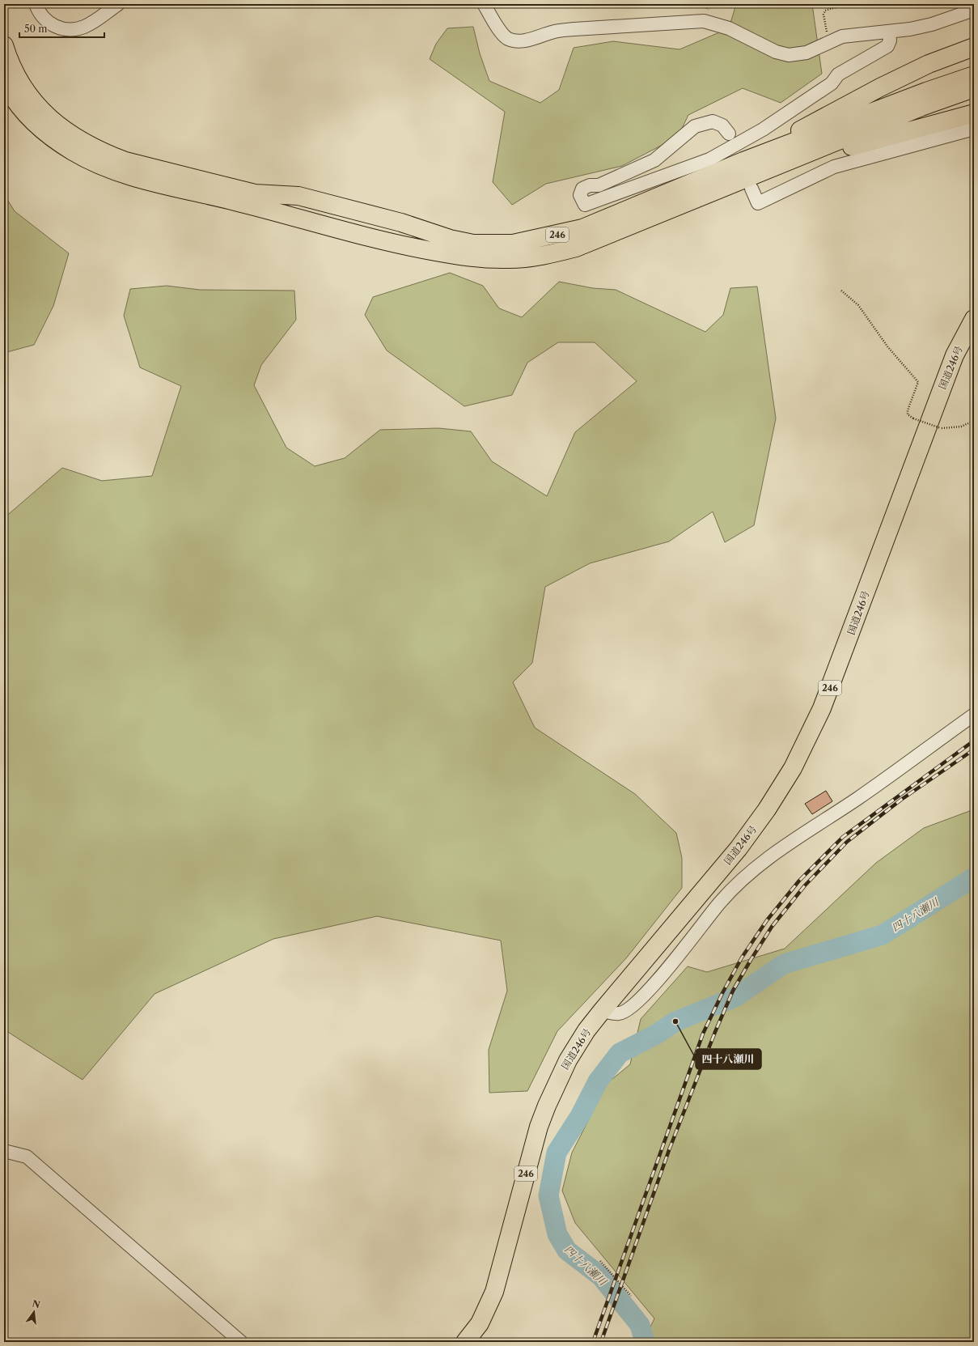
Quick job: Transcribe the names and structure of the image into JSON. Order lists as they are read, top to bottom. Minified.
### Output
{"streets":{"highway":["246","国道246号"]},"water":["四十八瀬川"],"places":["四十八瀬川"],"scale_bar":"50 m","north":"top"}
